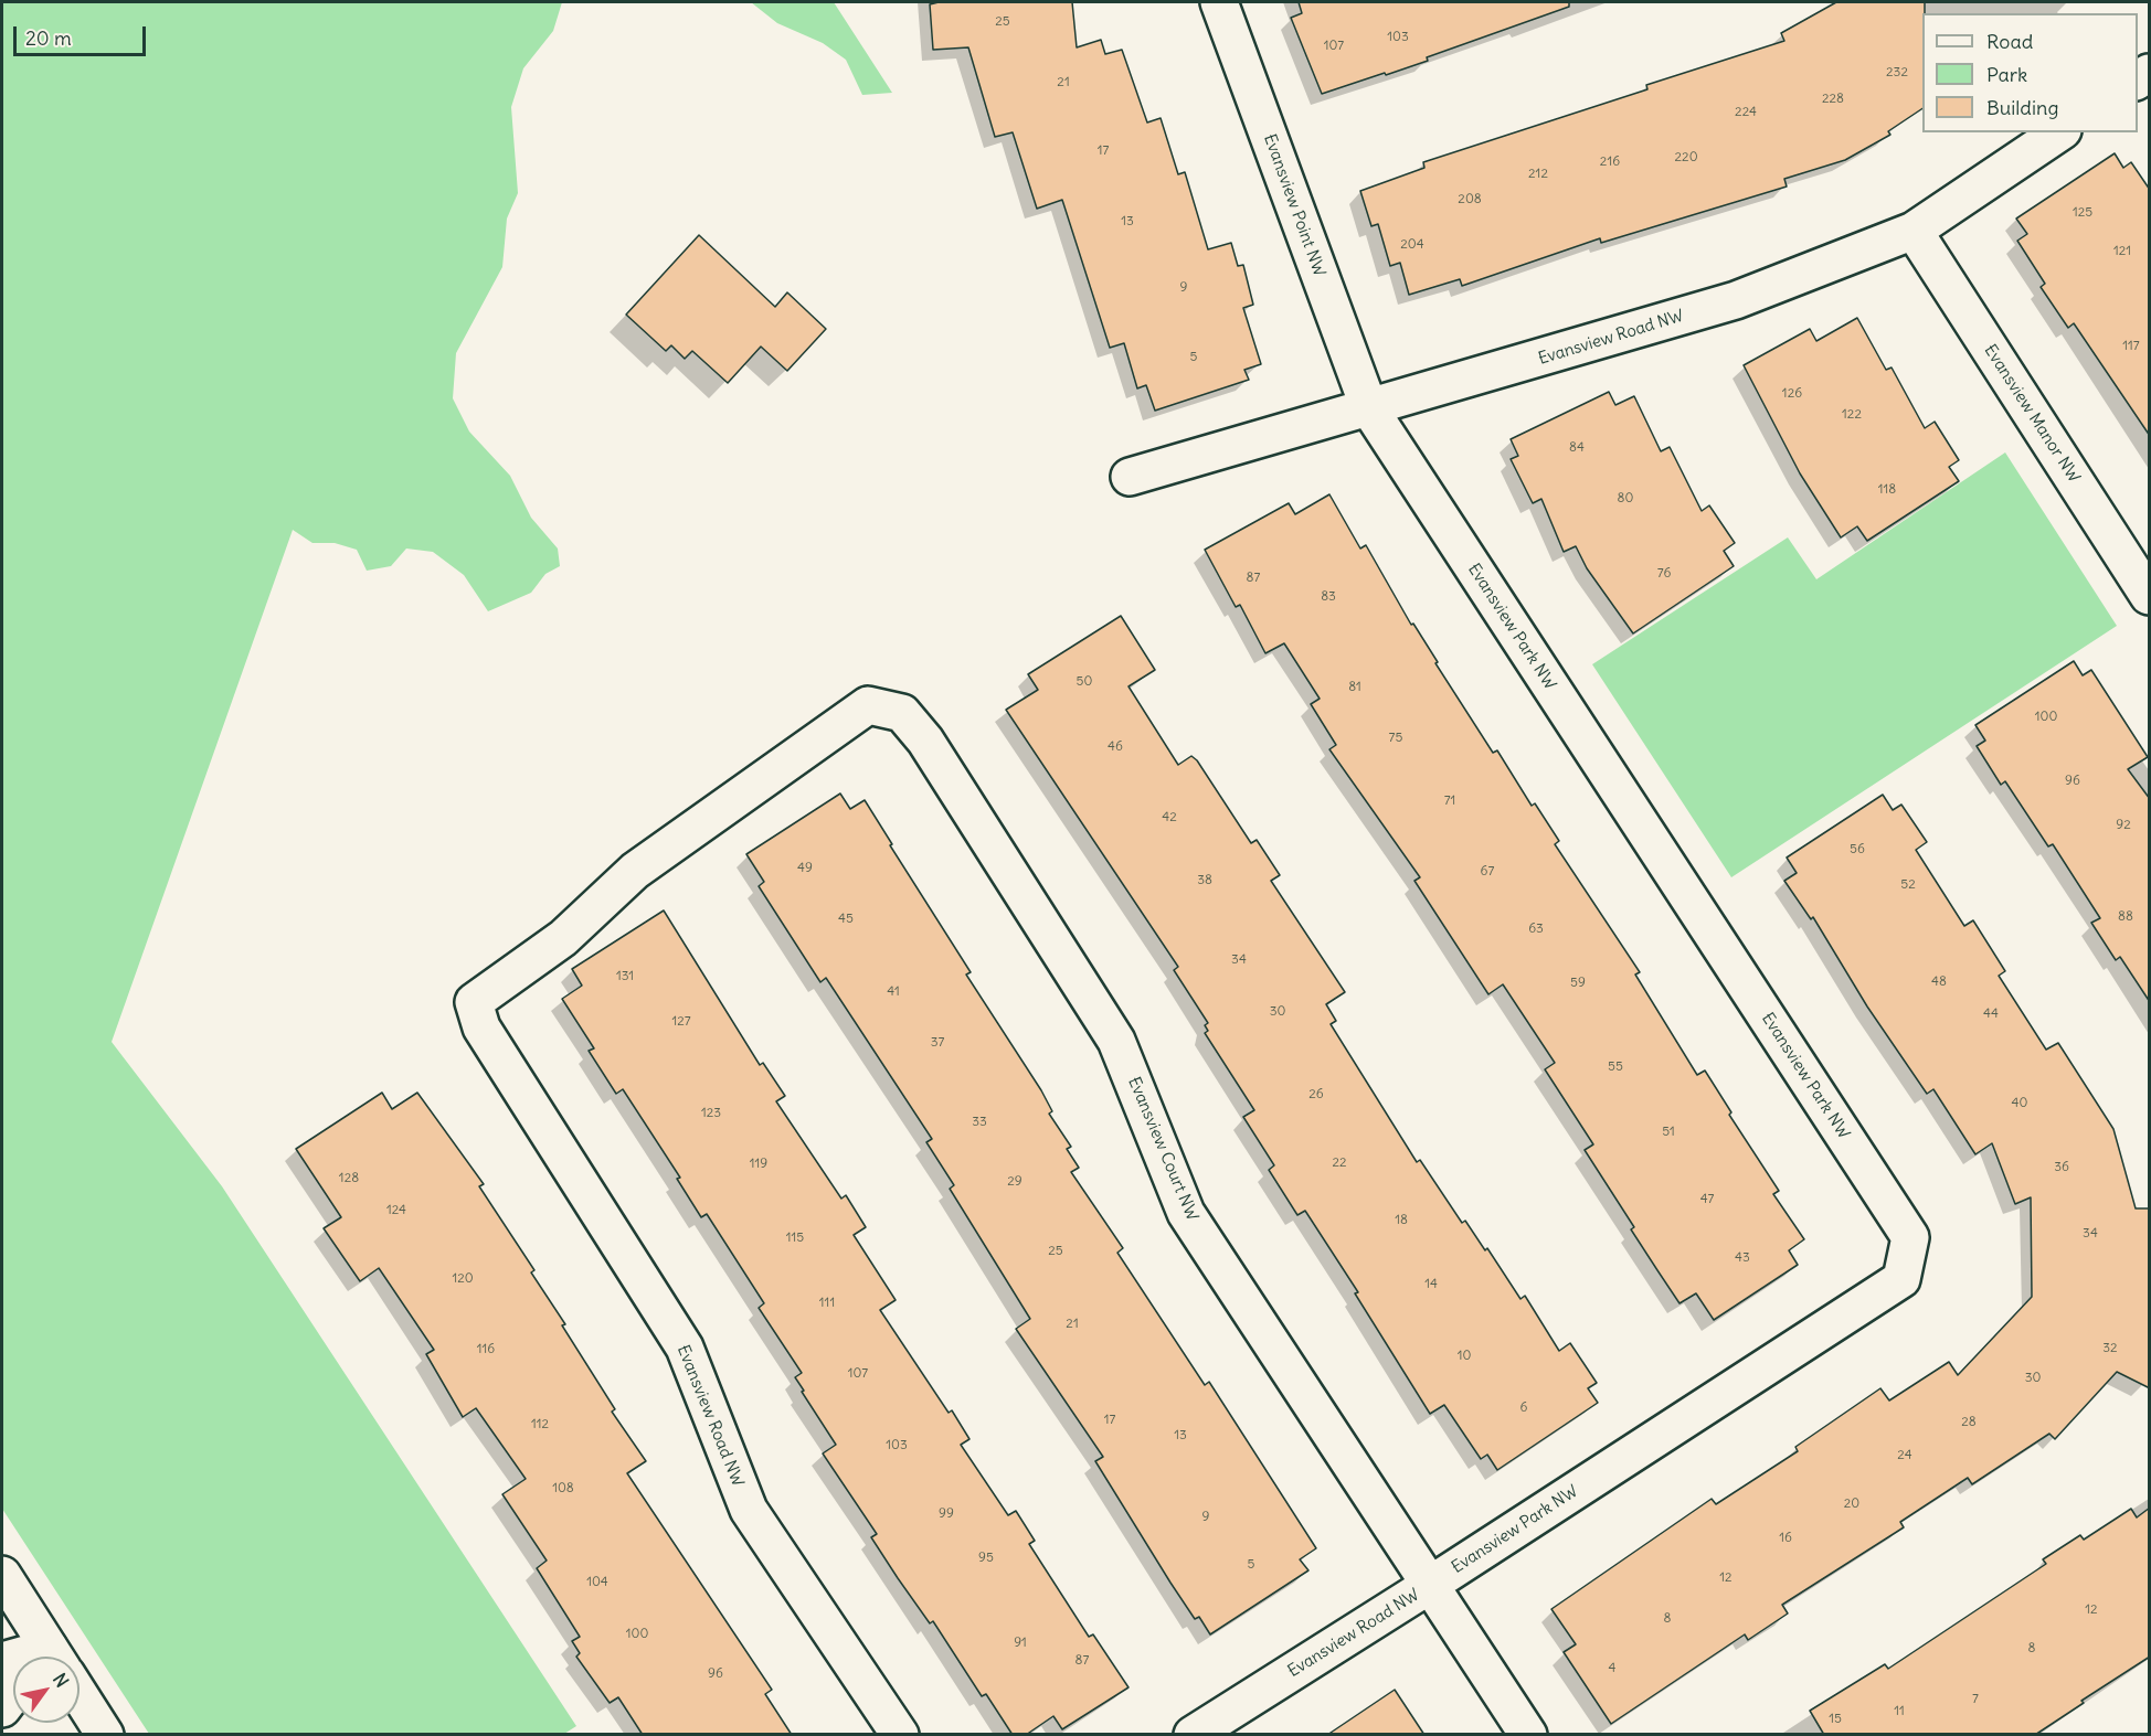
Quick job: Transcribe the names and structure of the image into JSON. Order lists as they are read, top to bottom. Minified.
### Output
{"streets":{"street":["Evansview Point NW","Evansview Road NW","Evansview Manor NW","Evansview Park NW","Evansview Court NW"]},"crossings":[["Evansview Point NW","Evansview Road NW"],["Evansview Point NW","Evansview Park NW"],["Evansview Road NW","Evansview Manor NW"],["Evansview Road NW","Evansview Park NW"],["Evansview Road NW","Evansview Court NW"],["Evansview Park NW","Evansview Court NW"]],"house_numbers":["25","103","107","232","21","228","224","17","220","216","212","208","125","13","204","121","9","117","5","126","122","84","118","80","76","87","83","50","81","100","75","46","96","71","42","92","56","49","67","38","52","88","45","63","34","131","48","59","41","30","44","127","37","55","26","40","123","33","51","22","119","36","128","29","47","124","18","34","115","25","43","120","14","111","21","32","116","10","107","30","6","17","28","112","13","103","24","108","20","99","9","16","95","5","12","104","12","8","100","91","8","87","4","96","7","11","15"],"legend":["Road","Park","Building"],"scale_bar":"20 m","north":"top right"}
